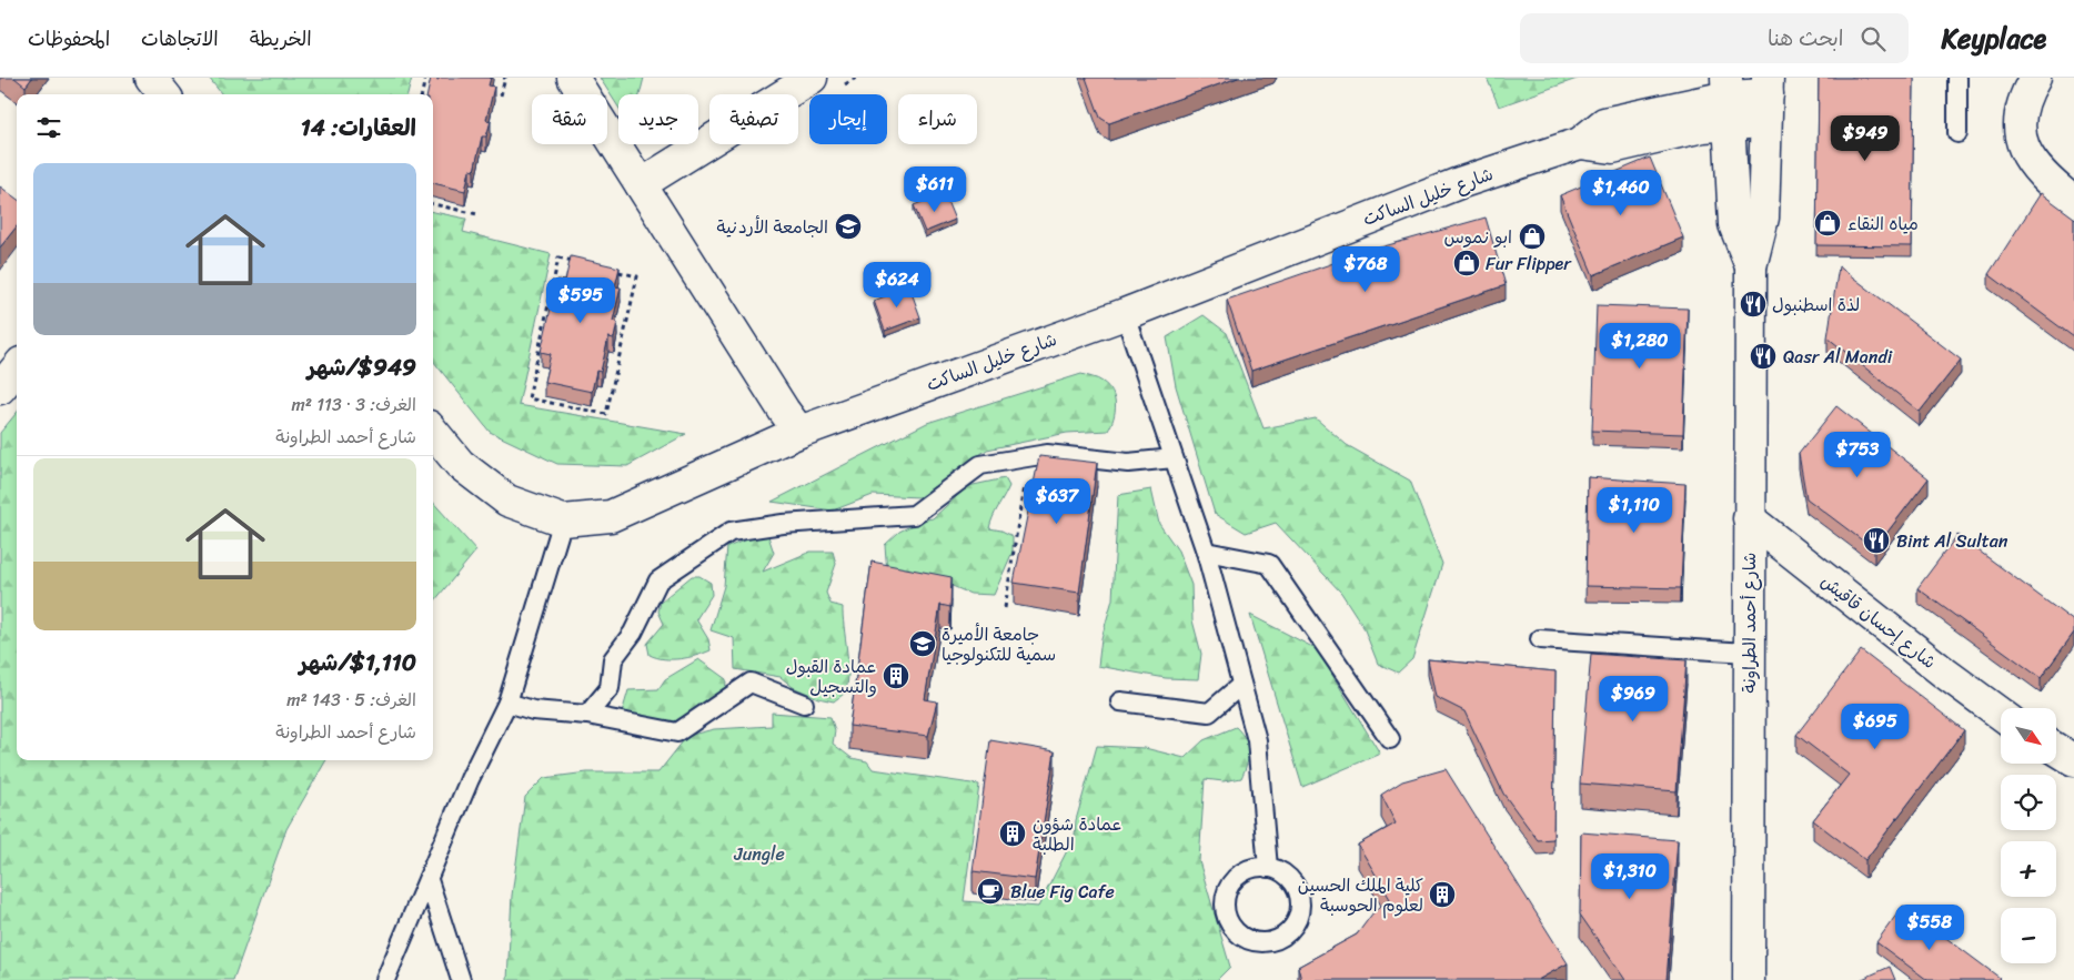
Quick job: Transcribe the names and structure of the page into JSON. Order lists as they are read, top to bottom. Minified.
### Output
{"streets":{"street":["شارع خليل الساكت","شارع إحسان قاقيش","شارع أحمد الطراونة"]},"crossings":[["شارع خليل الساكت","شارع أحمد الطراونة"],["شارع إحسان قاقيش","شارع أحمد الطراونة"]],"parks":["Jungle"],"places":{"shop":["مياه النقاء","ابو نموس","Fur Flipper"],"school or university":["الجامعة الأردنية","جامعة الأميرة سمية للتكنولوجيا"],"restaurant":["لذة اسطنبول","Qasr Al Mandi","Bint Al Sultan"],"building":["عمادة القبول والتسجيل","عمادة شؤون الطلبة","كلية الملك الحسين لعلوم الحوسبة"],"cafe":["Blue Fig Cafe"]},"north":"bottom right","page":{"header":"Keyplace","search":"ابحث هنا","nav":["الخريطة","الاتجاهات","المحفوظات"],"chip":["شراء","إيجار","تصفية","جديد","شقة"],"heading":"العقارات: 14","price":["$949","$611","$1,460","$768","$624","$595","$1,280","$753","$637","$1,110","$969","$695","$1,310","$558"],"list":[{"name":"$949/شهر","note":"الغرف: 3 · 113 m² · شارع أحمد الطراونة"},{"name":"$1,110/شهر","note":"الغرف: 5 · 143 m² · شارع أحمد الطراونة"}],"map_buttons":["+","−"]}}
